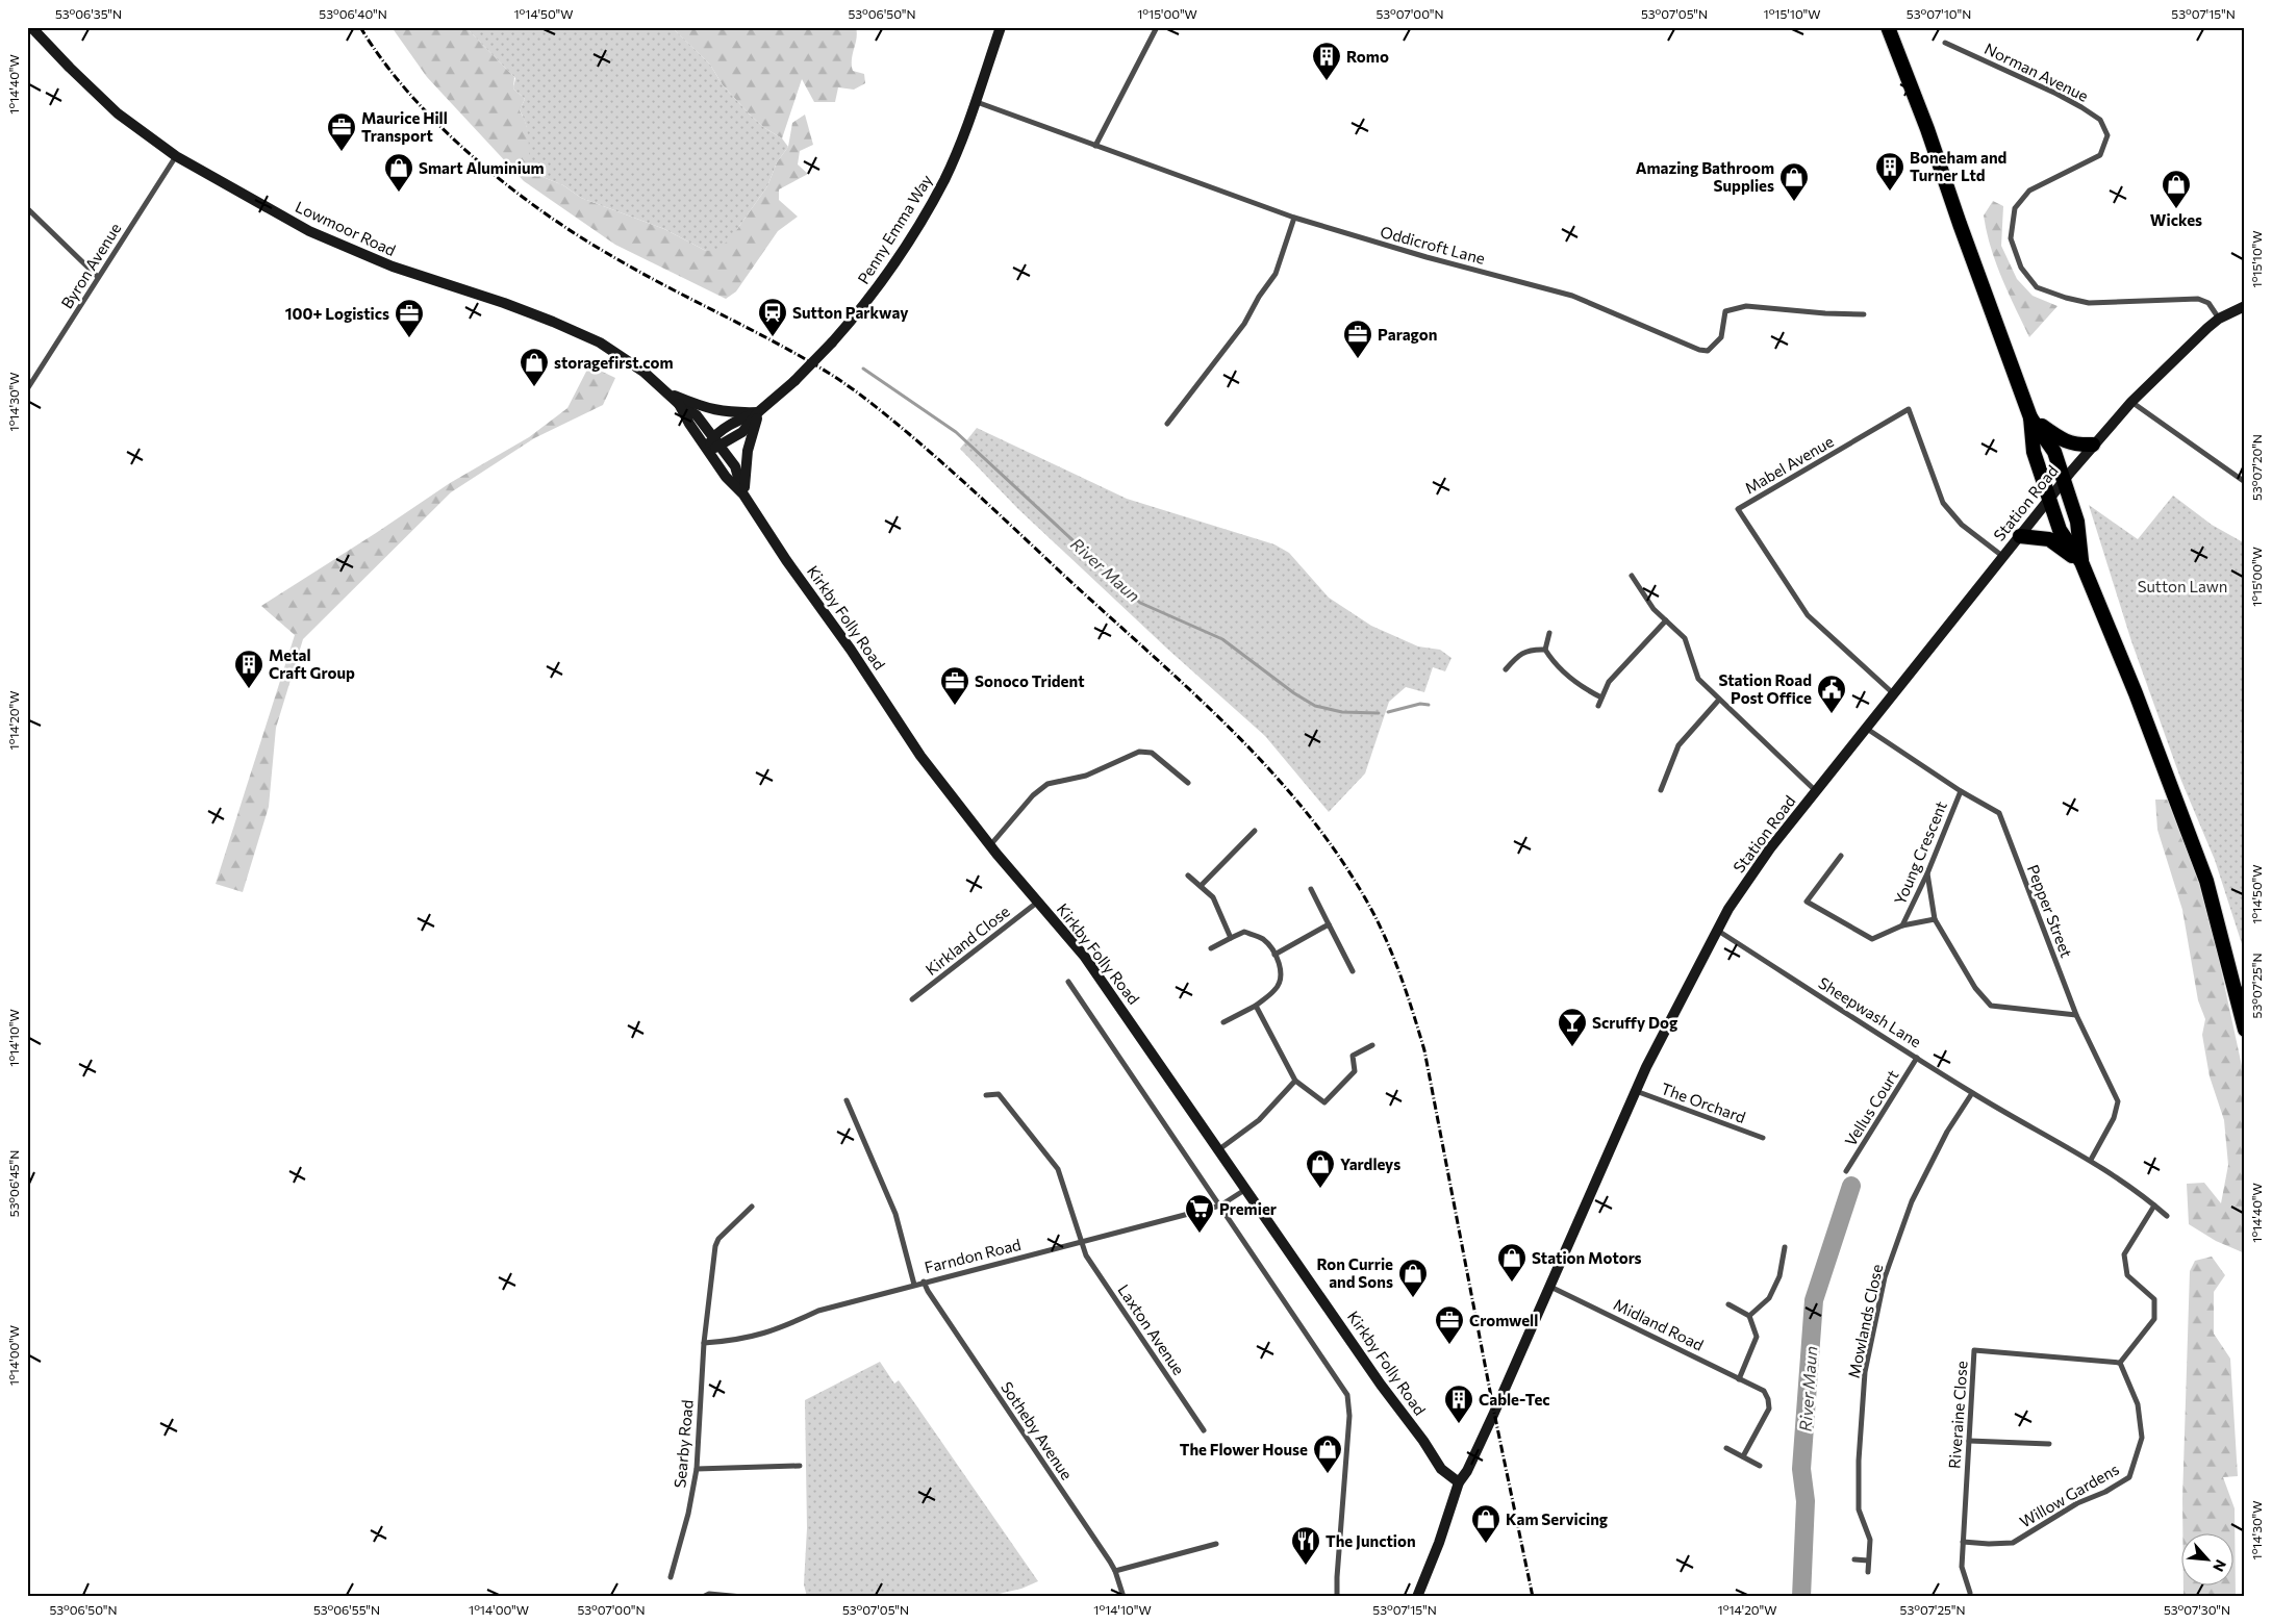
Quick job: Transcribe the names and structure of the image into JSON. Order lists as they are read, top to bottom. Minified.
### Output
{"streets":{"main road":["Lowmoor Road","Penny Emma Way","Station Road","Kirkby Folly Road"],"street":["Norman Avenue","Oddicroft Lane","Byron Avenue","Mabel Avenue","Young Crescent","Pepper Street","Kirkland Close","Sheepwash Lane","The Orchard","Vellus Court","Farndon Road","Mowlands Close","Midland Road","Laxton Avenue","Riveraine Close","Sotheby Avenue","Searby Road","Willow Gardens"]},"crossings":[["Norman Avenue","Station Road"],["Lowmoor Road","Penny Emma Way"],["Lowmoor Road","Byron Avenue"],["Lowmoor Road","Kirkby Folly Road"],["Penny Emma Way","Oddicroft Lane"],["Penny Emma Way","Kirkby Folly Road"],["Mabel Avenue","Station Road"],["Station Road","Kirkby Folly Road"],["Station Road","Pepper Street"],["Station Road","Sheepwash Lane"],["Station Road","The Orchard"],["Station Road","Midland Road"],["Kirkby Folly Road","Kirkland Close"],["Kirkby Folly Road","Farndon Road"],["Young Crescent","Pepper Street"],["Pepper Street","Sheepwash Lane"],["Sheepwash Lane","Vellus Court"],["Sheepwash Lane","Mowlands Close"],["Farndon Road","Laxton Avenue"],["Farndon Road","Sotheby Avenue"],["Farndon Road","Searby Road"],["Riveraine Close","Willow Gardens"]],"water":["River Maun"],"parks":["Sutton Lawn"],"places":{"building":["Romo","Boneham and Turner Ltd","Metal Craft Group","Cable-Tec"],"office":["Maurice Hill Transport","100+ Logistics","Paragon","Sonoco Trident","Cromwell"],"shop":["Smart Aluminium","Amazing Bathroom Supplies","Wickes","storagefirst.com","Yardleys","Station Motors","Ron Currie and Sons","The Flower House","Kam Servicing"],"station":["Sutton Parkway"],"public building":["Station Road Post Office"],"bar":["Scruffy Dog"],"supermarket":["Premier"],"restaurant":["The Junction"]},"north":"bottom right","coordinates":["53°06'35\"N","53°06'40\"N","1°14'50\"W","53°06'50\"N","1°15'00\"W","53°07'00\"N","53°07'05\"N","1°15'10\"W","53°07'10\"N","53°07'15\"N","1°14'40\"W","1°14'30\"W","53°07'20\"N","1°14'20\"W","53°07'25\"N","1°14'10\"W","53°06'45\"N","1°14'00\"W","53°06'55\"N","53°07'30\"N"]}
